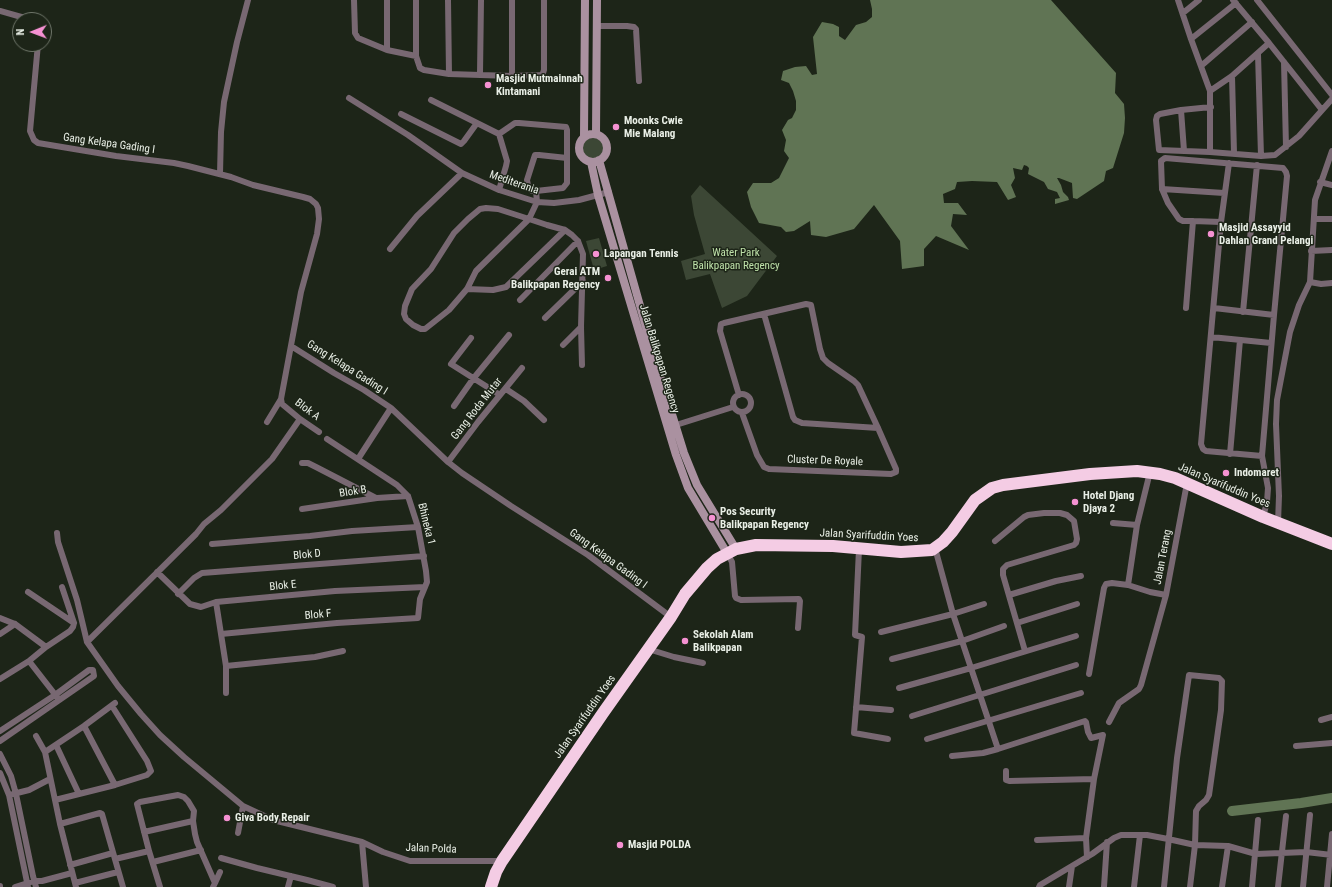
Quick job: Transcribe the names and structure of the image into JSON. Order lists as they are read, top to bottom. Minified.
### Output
{"streets":{"highway":["Jalan Syarifuddin Yoes"],"street":["Gang Kelapa Gading I","Mediterania","Jalan Balikpapan Regency","Gang Roda Mutar","Blok A","Cluster De Royale","Blok B","Bhineka 1","Blok D","Jalan Terang","Blok E","Blok F","Jalan Polda"]},"crossings":[["Gang Kelapa Gading I","Gang Roda Mutar"],["Gang Kelapa Gading I","Jalan Syarifuddin Yoes"],["Mediterania","Jalan Balikpapan Regency"],["Jalan Balikpapan Regency","Jalan Syarifuddin Yoes"],["Jalan Syarifuddin Yoes","Jalan Terang"],["Jalan Syarifuddin Yoes","Jalan Polda"],["Blok B","Bhineka 1"],["Bhineka 1","Blok D"],["Bhineka 1","Blok E"],["Bhineka 1","Blok F"],["Blok D","Blok E"]],"parks":["Water Park Balikpapan Regency"],"places":["Masjid Mutmainnah Kintamani","Moonks Cwie Mie Malang","Masjid Assayyid Dahlan Grand Pelangi","Lapangan Tennis","Gerai ATM Balikpapan Regency","Indomaret","Hotel Djang Djaya 2","Pos Security Balikpapan Regency","Sekolah Alam Balikpapan","Giva Body Repair","Masjid POLDA"],"north":"left"}
